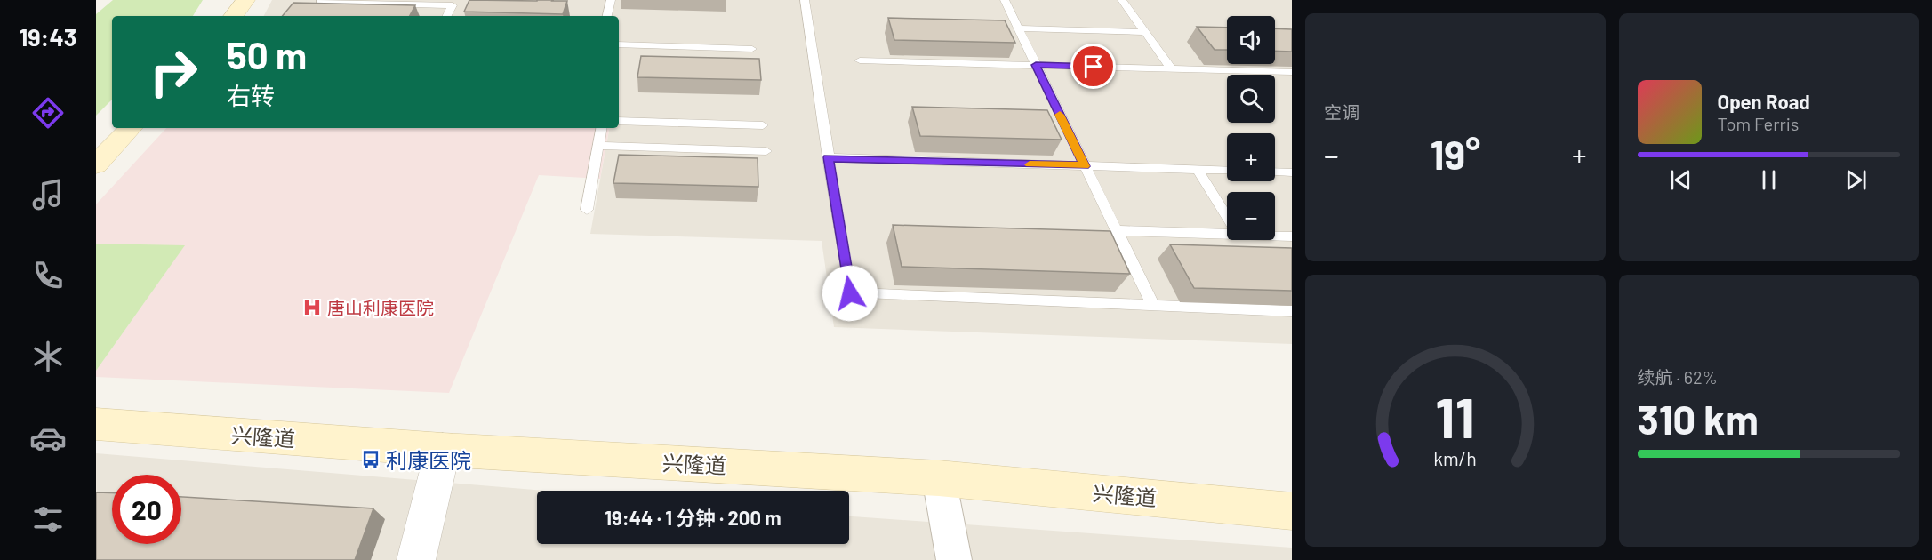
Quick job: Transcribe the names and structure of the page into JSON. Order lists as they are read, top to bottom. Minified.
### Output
{"streets":{"main road":["兴隆道"]},"places":{"hospital":["唐山利康医院"],"bus stop":["利康医院"]},"page":{"tabs":"19:43","tile":["空调",["续航 · 62%","310 km"]],"map_buttons":["+","−"],"turn":["50 m","右转"],"song":["Open Road","Tom Ferris"],"heat":["−","19°","+"],"limit":"20","trip":"19:44 · 1 分钟 · 200 m","gauge":["11","km/h"]}}
